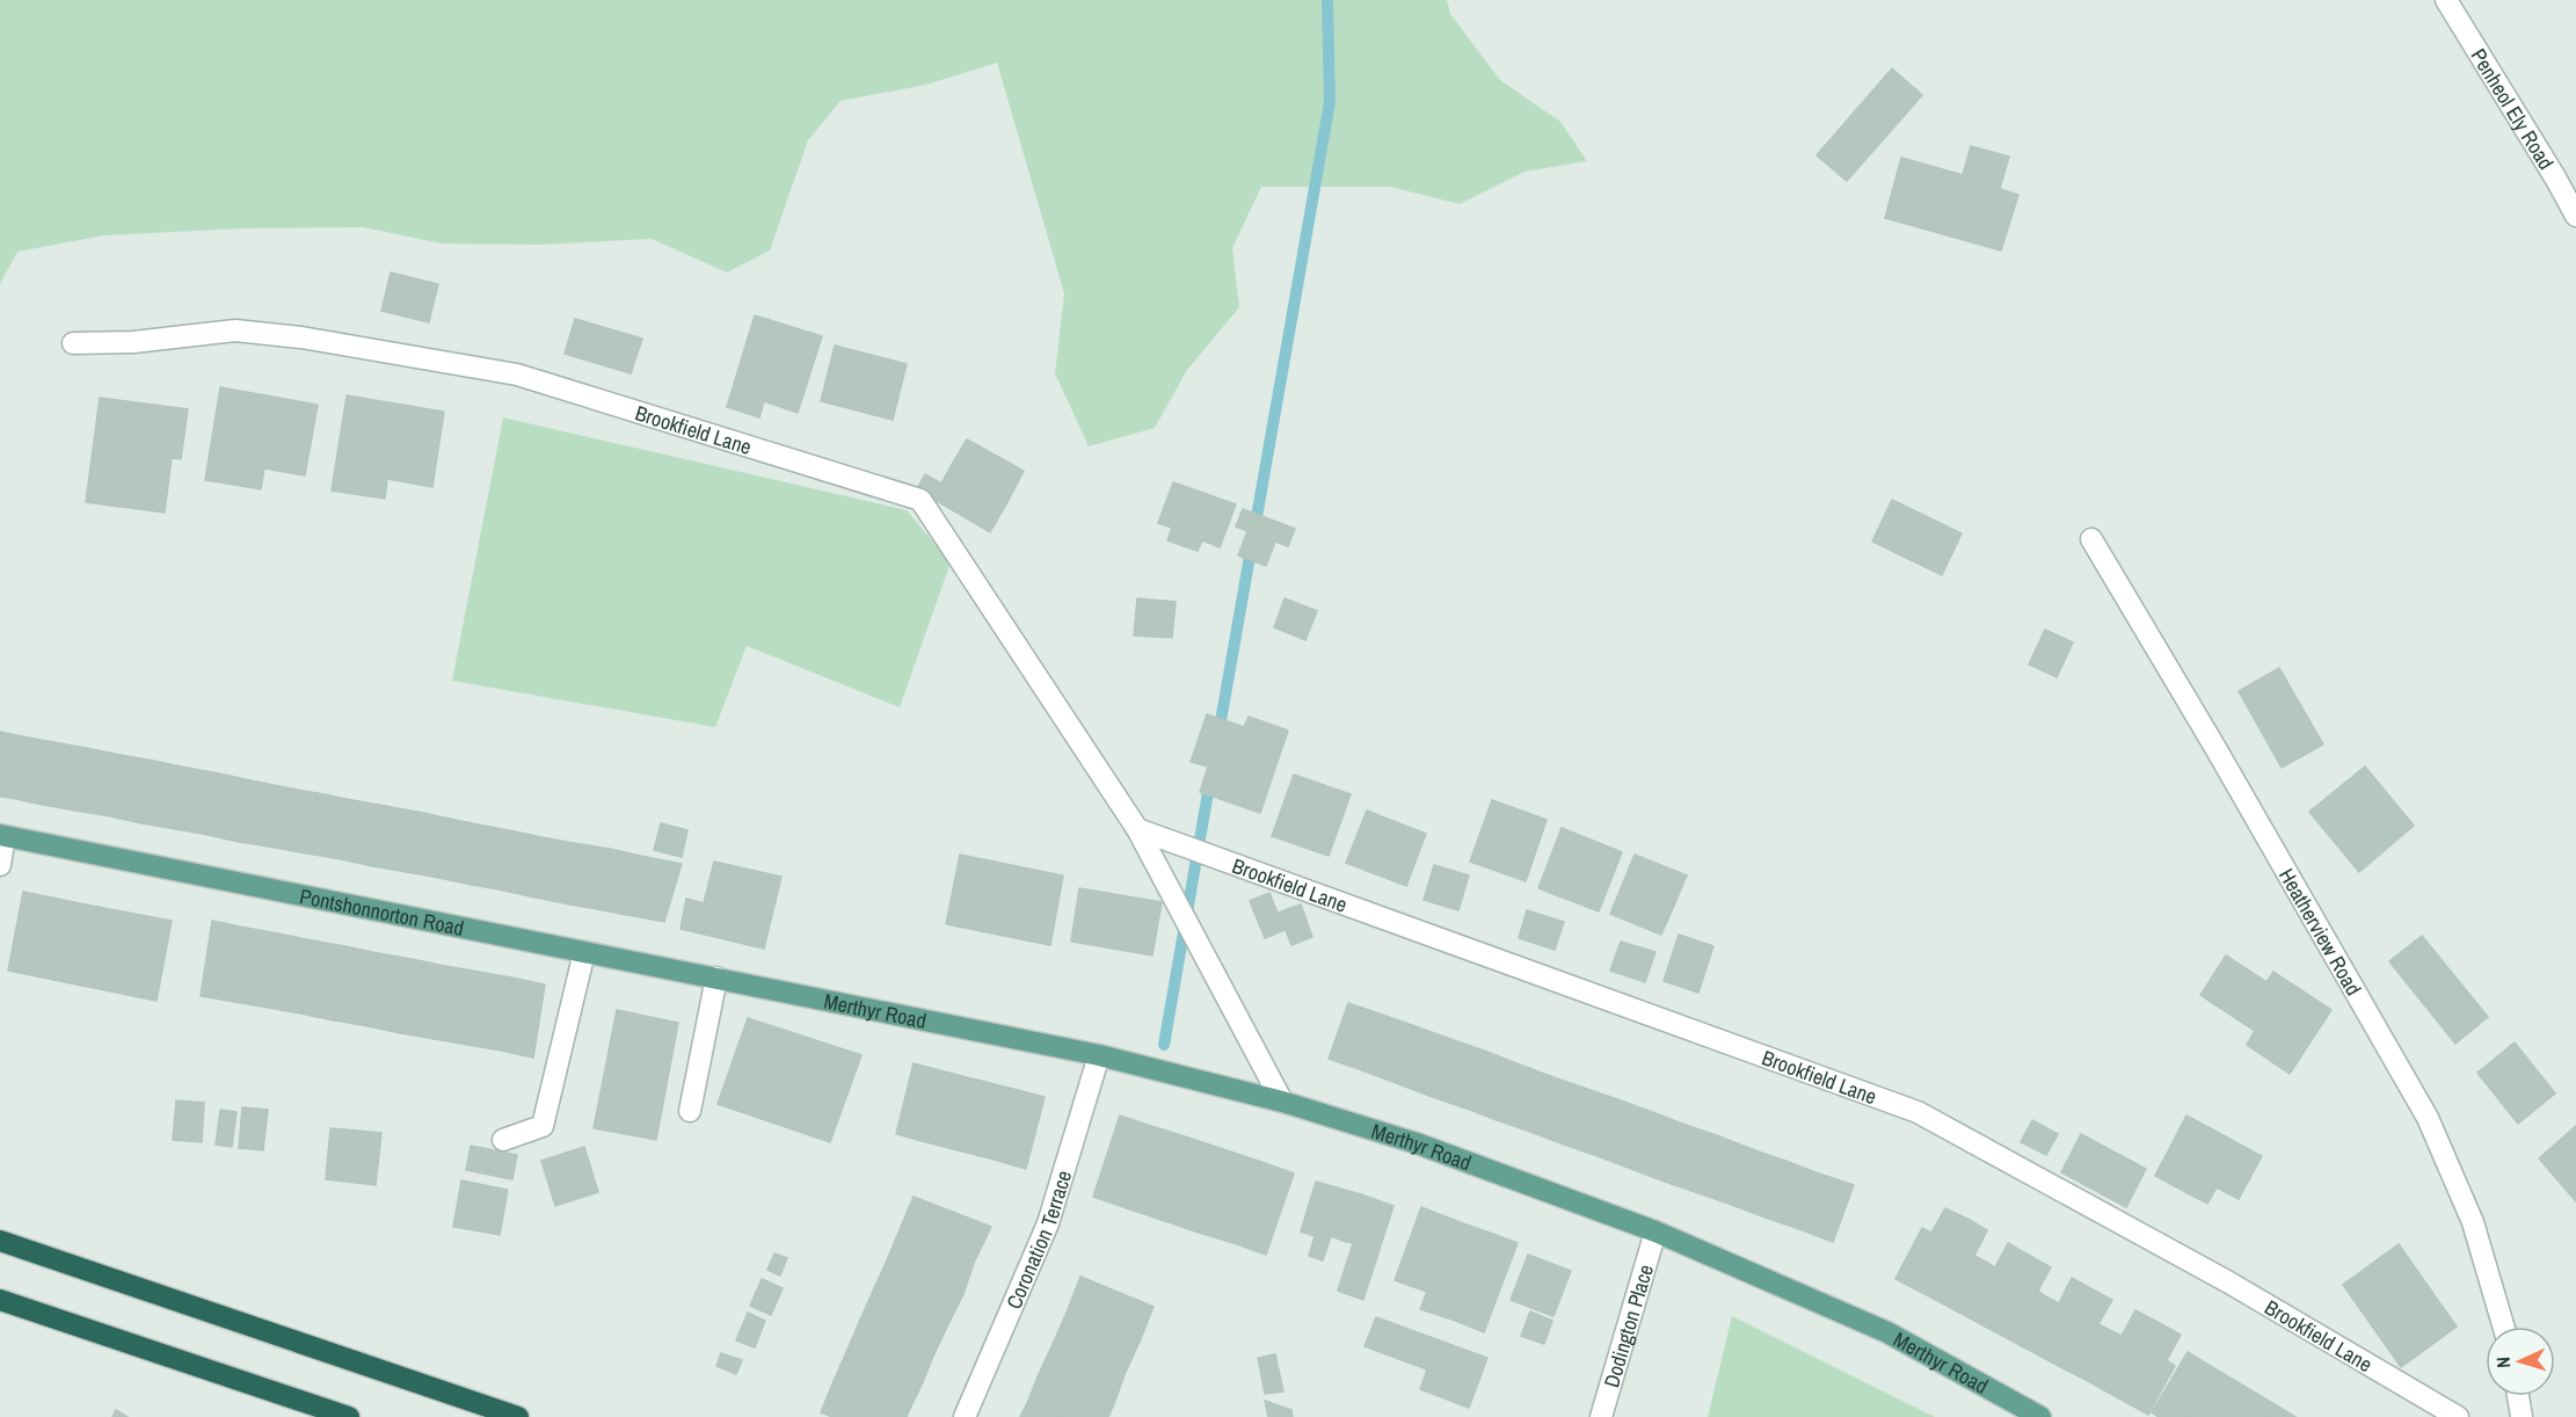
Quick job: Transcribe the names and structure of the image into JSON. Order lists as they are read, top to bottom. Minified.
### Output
{"streets":{"main road":["Pontshonnorton Road","Merthyr Road"],"street":["Penheol Ely Road","Brookfield Lane","Heatherview Road","Coronation Terrace","Dodington Place"]},"crossings":[["Brookfield Lane","Merthyr Road"],["Pontshonnorton Road","Merthyr Road"],["Merthyr Road","Coronation Terrace"],["Merthyr Road","Dodington Place"]],"north":"left"}
